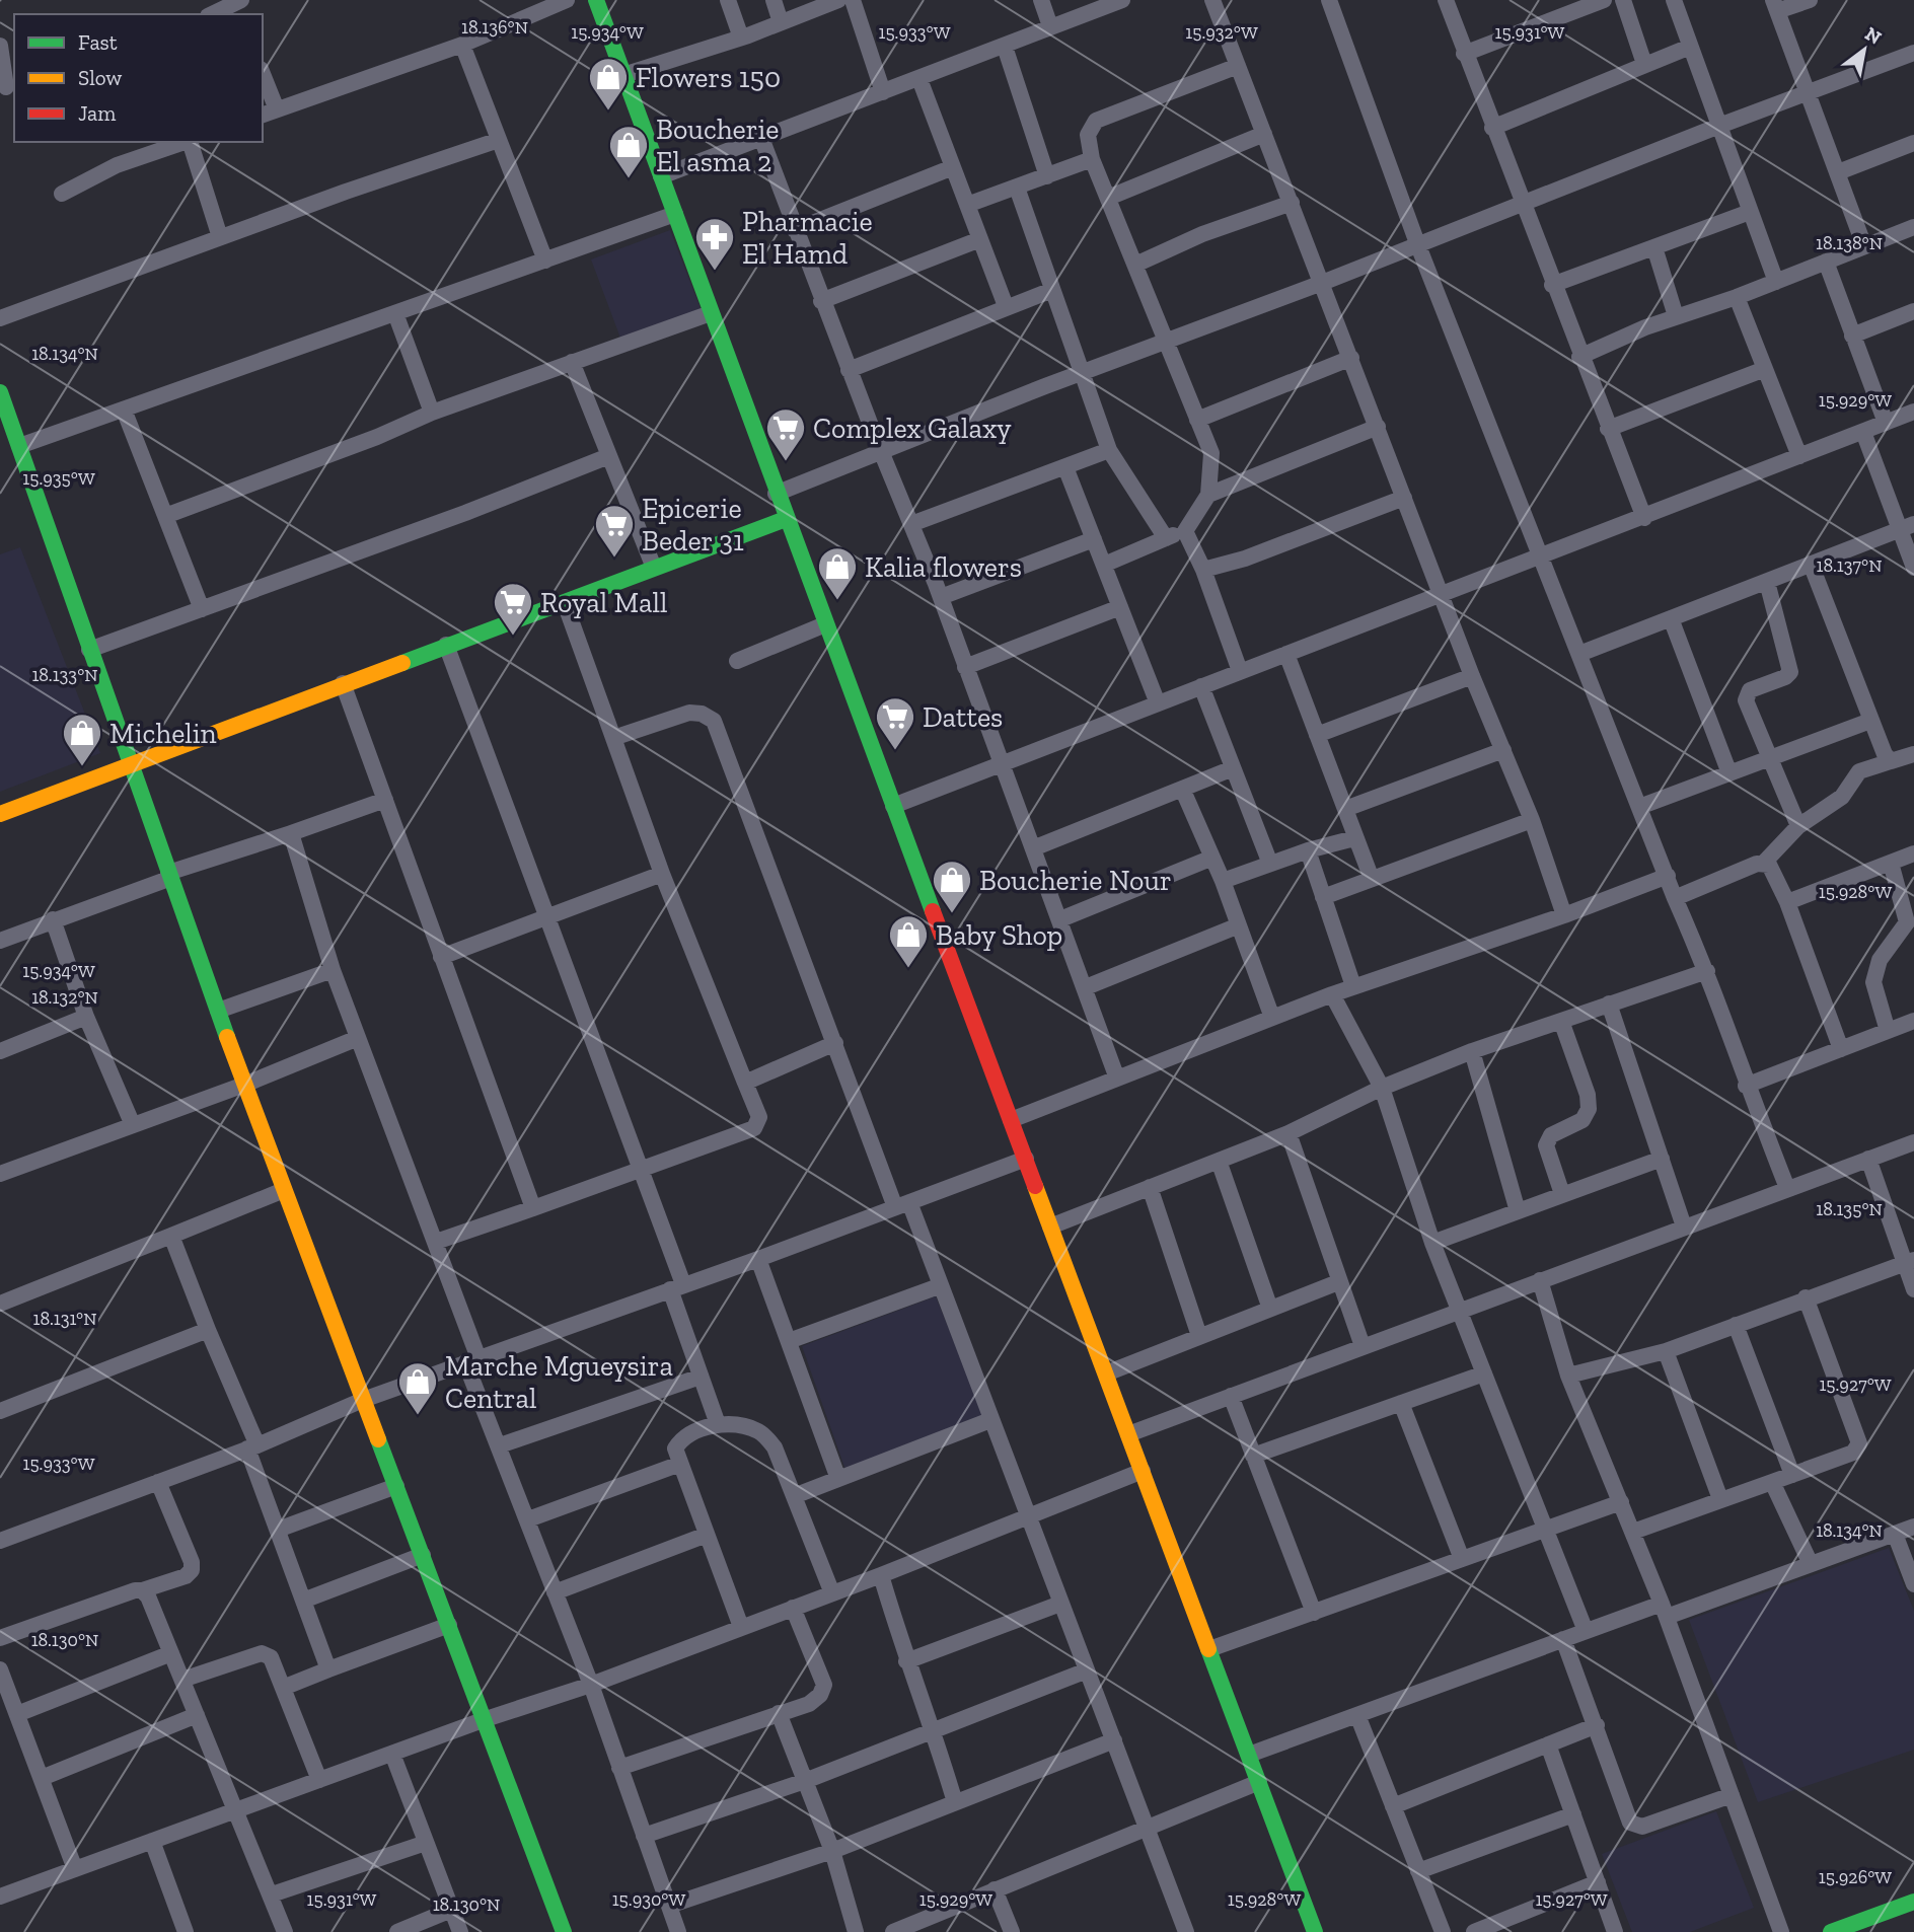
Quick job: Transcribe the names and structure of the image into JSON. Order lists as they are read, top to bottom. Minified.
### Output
{"places":{"shop":["Flowers 150","Boucherie El asma 2","Kalia flowers","Michelin","Boucherie Nour","Baby Shop","Marche Mgueysira Central"],"pharmacy":["Pharmacie El Hamd"],"supermarket":["Complex Galaxy","Epicerie Beder 31","Royal Mall","Dattes"]},"legend":["Fast","Slow","Jam"],"north":"top right","coordinates":["18.136°N","15.934°W","15.933°W","15.932°W","15.931°W","18.138°N","18.134°N","15.929°W","15.935°W","18.137°N","18.133°N","15.928°W","18.132°N","18.135°N","18.131°N","15.927°W","18.130°N","15.926°W","15.930°W"]}
